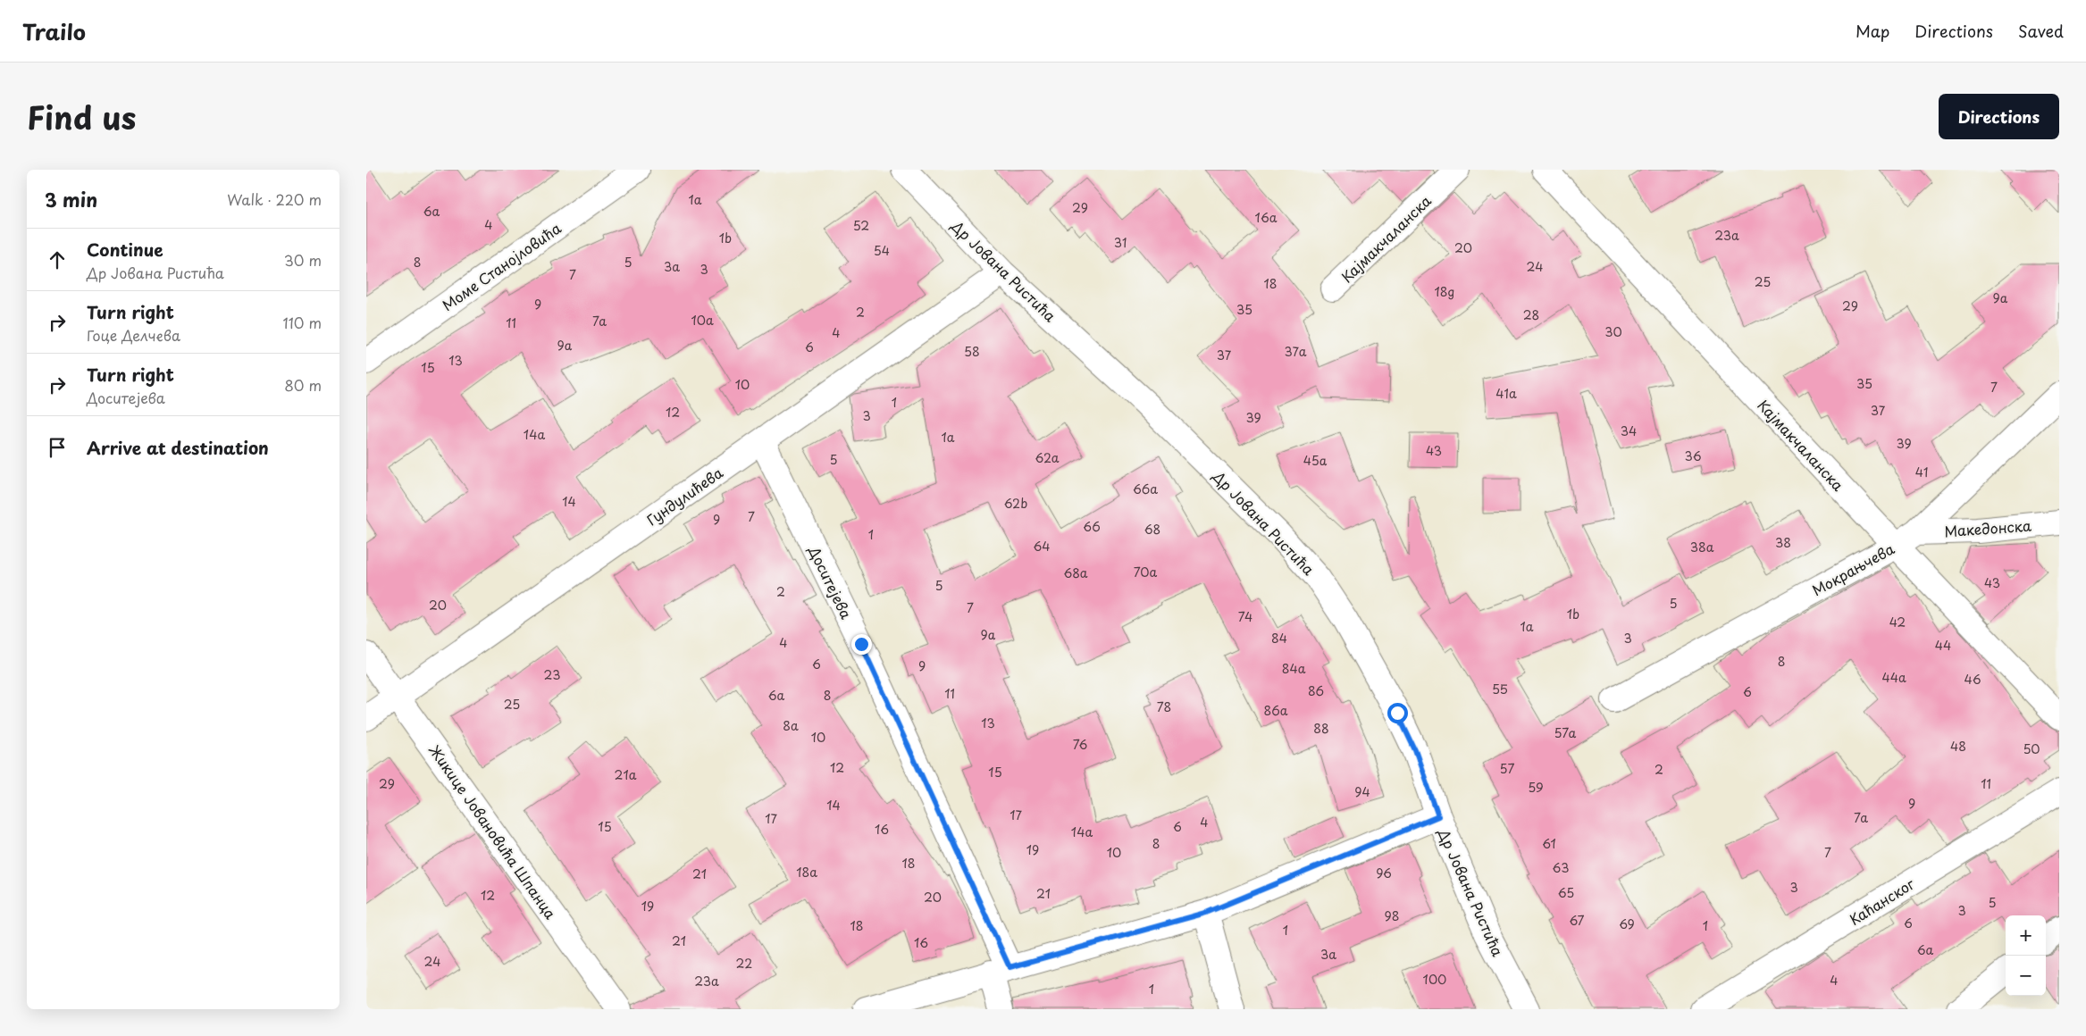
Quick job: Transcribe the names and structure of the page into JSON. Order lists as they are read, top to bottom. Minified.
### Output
{"streets":{"street":["Кајмакчаланска","Моме Станојловића","Др Јована Ристића","Гундулићева","Македонска","Мокрањчева","Доситејева","Жикице Јовановића Шпанца","Каћанског"]},"crossings":[["Кајмакчаланска","Мокрањчева"],["Др Јована Ристића","Гундулићева"],["Гундулићева","Доситејева"],["Гундулићева","Жикице Јовановића Шпанца"],["Македонска","Мокрањчева"]],"house_numbers":["1a","29","6a","16a","4","52","23a","1b","31","20","54","8","5","3a","24","3","7","25","18","18g","9a","9","29","35","2","28","10a","7a","11","30","4","9a","6","58","37a","37","13","15","35","10","7","41a","1","37","12","3","39","34","14a","1a","39","43","36","62a","5","45a","41","66a","14","62b","7","9","66","68","1","38","64","38a","70a","68a","43","5","2","5","20","7","1b","74","42","1a","9a","84","3","4","44","8","6","9","84a","23","44a","46","55","86","6","11","6a","8","25","78","86a","13","8a","88","57a","10","76","48","50","12","57","2","15","21a","29","11","59","94","9","14","17","7a","17","4","15","6","16","14a","8","61","19","10","7","18","63","18a","96","21","3","65","21","12","20","5","19","3","98","67","6","69","18","1","1","21","16","6a","3a","24","22","100","4","23a","1"],"page":{"header":"Trailo","nav":["Map","Directions","Saved"],"title":"Find us","buttons":"Directions","heading":["3 min","Walk · 220 m"],"list":[["Continue","Др Јована Ристића","30 m"],["Turn right","Гоце Делчева","110 m"],["Turn right","Доситејева","80 m"],"Arrive at destination"],"map_buttons":["+","−"]}}
